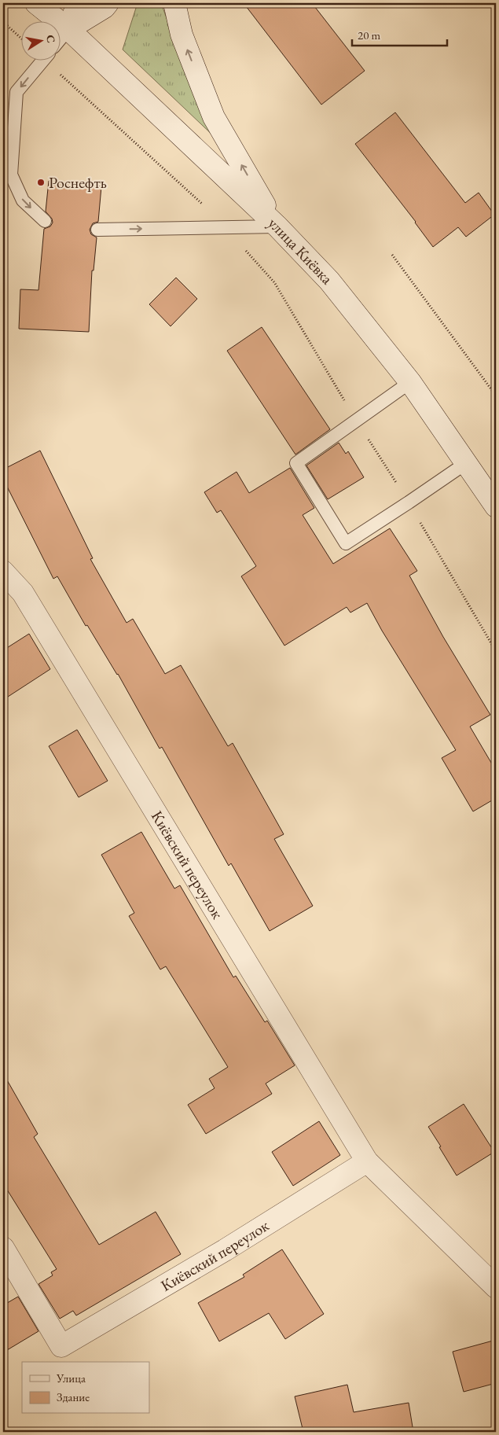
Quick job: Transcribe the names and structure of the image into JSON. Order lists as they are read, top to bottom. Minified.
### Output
{"streets":{"street":["улица Киёвка","Киёвский переулок"]},"places":["Роснефть"],"legend":["Улица","Здание"],"scale_bar":"20 m","north":"right"}
